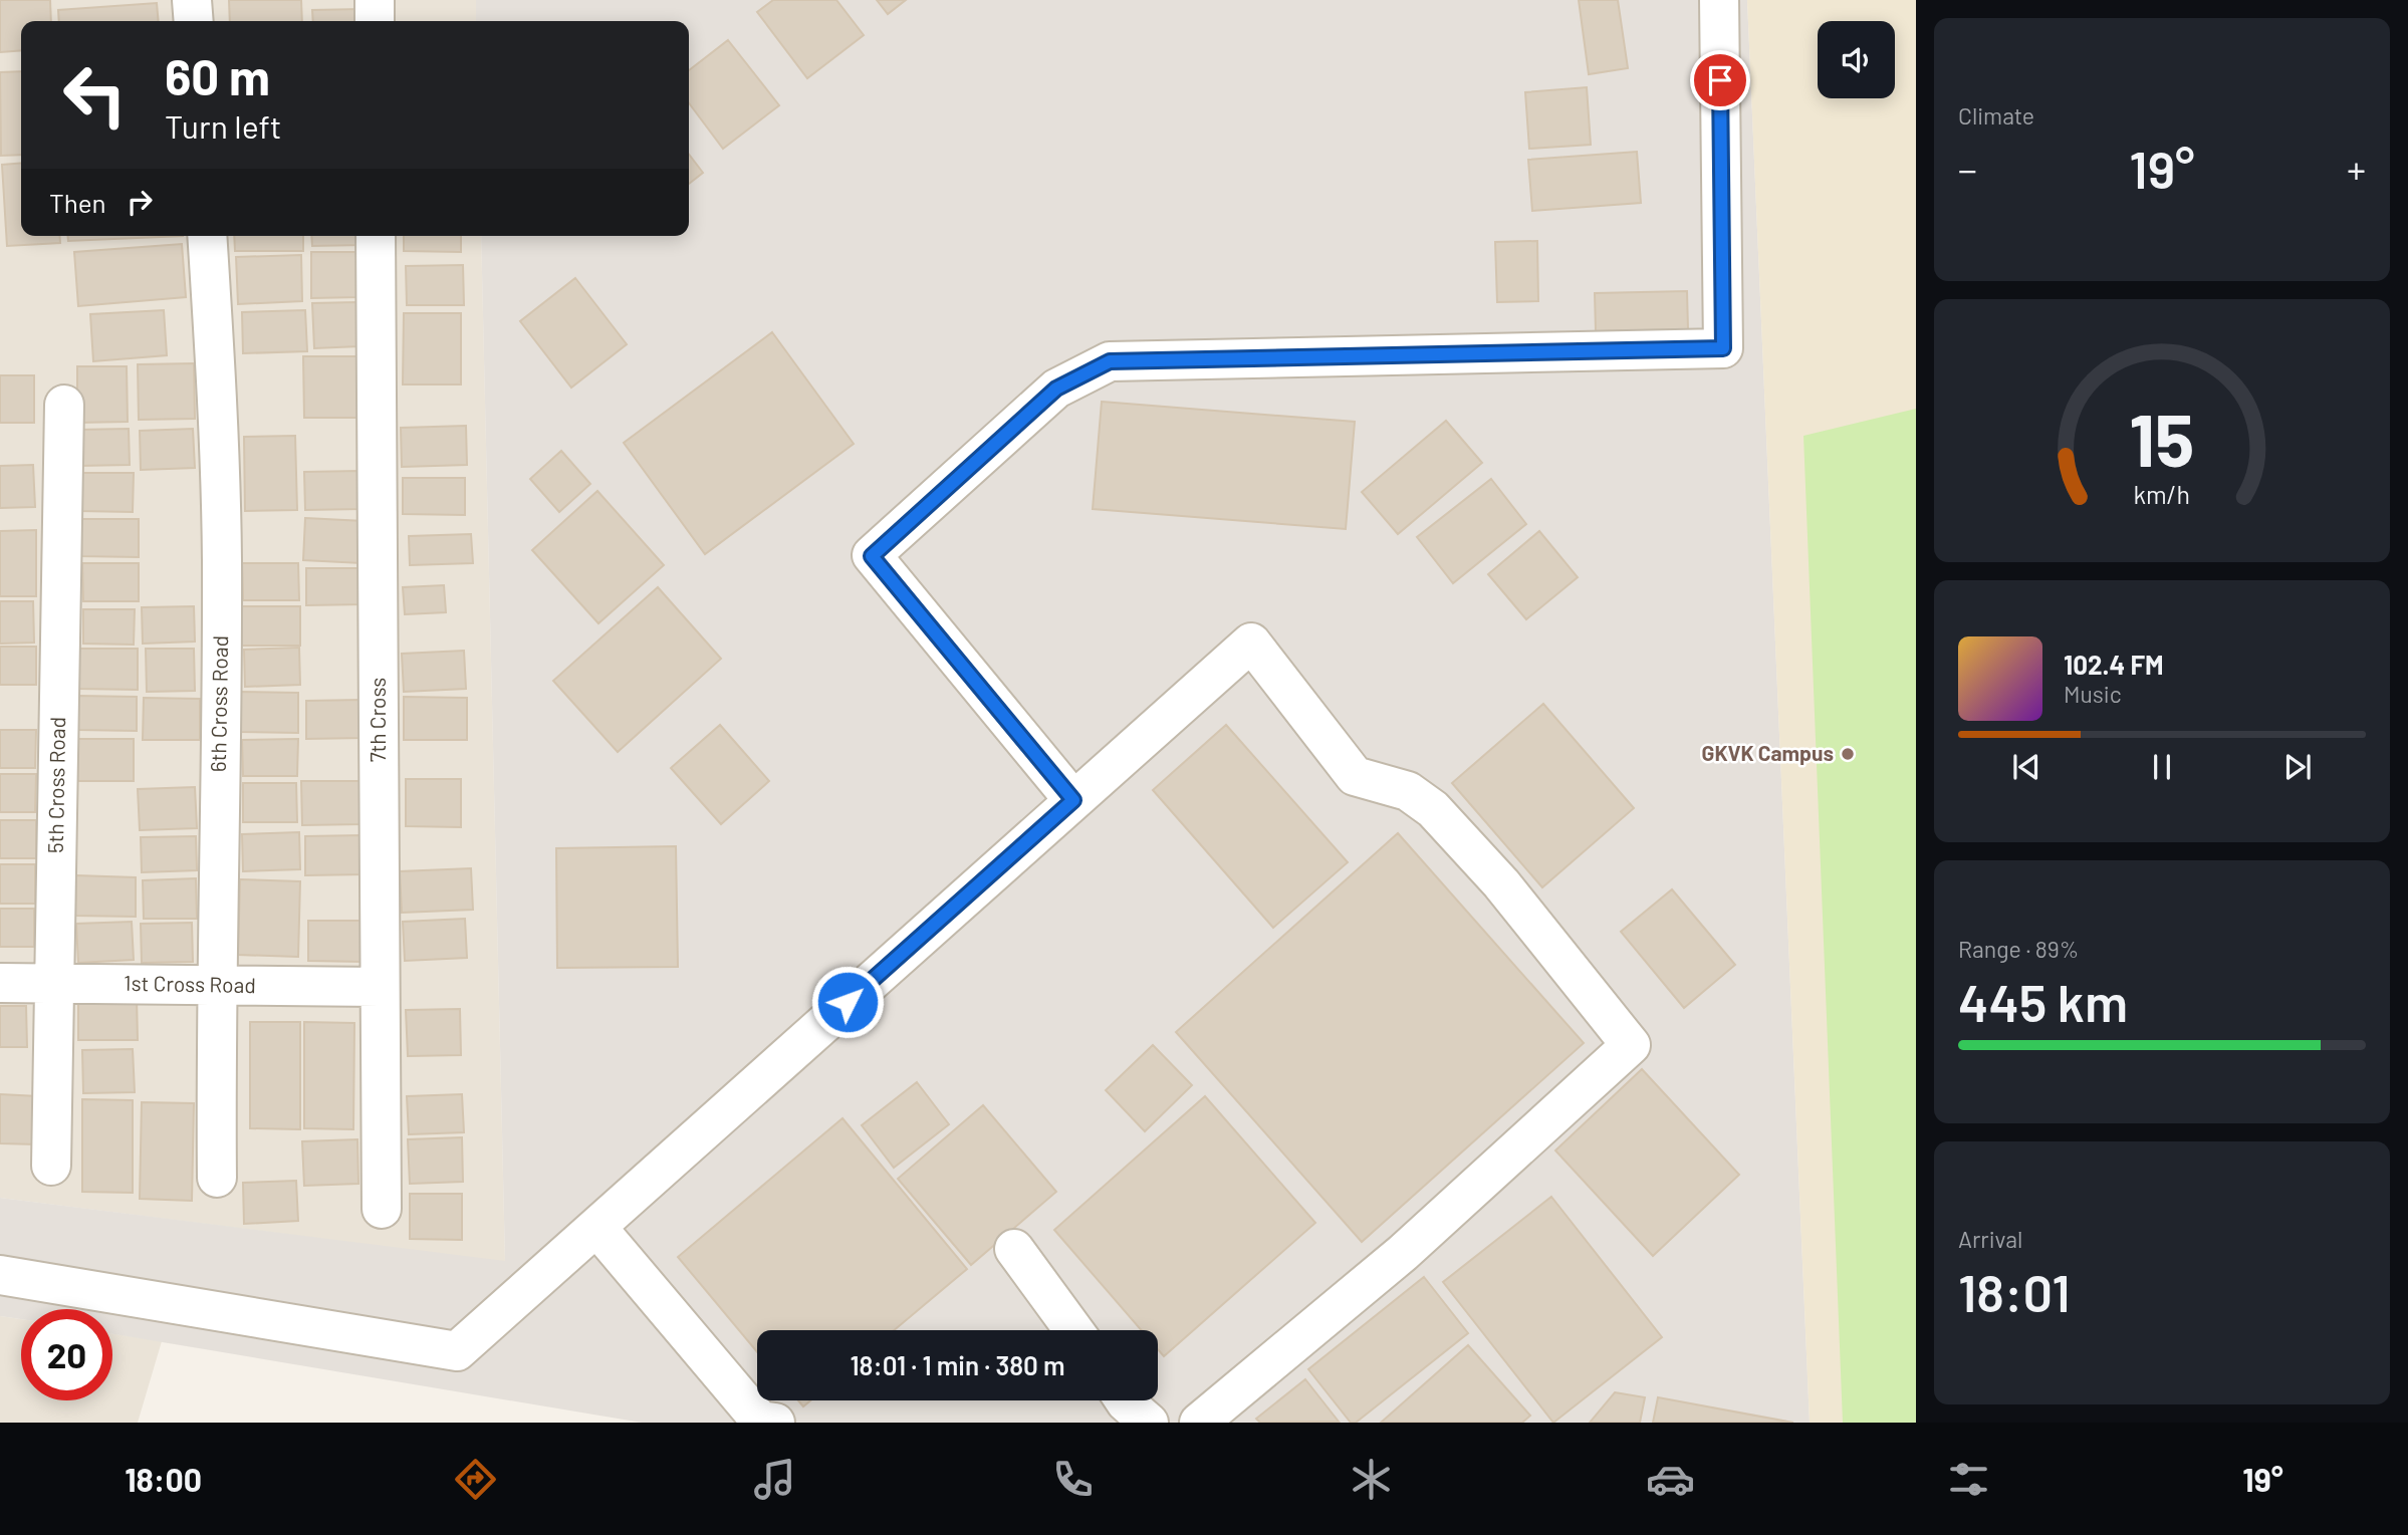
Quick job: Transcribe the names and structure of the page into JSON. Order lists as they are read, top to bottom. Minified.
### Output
{"streets":{"street":["6th Cross Road","7th Cross","5th Cross Road","1st Cross Road"]},"crossings":[["6th Cross Road","1st Cross Road"],["7th Cross","1st Cross Road"],["5th Cross Road","1st Cross Road"]],"places":["GKVK Campus"],"page":{"tile":["Climate",["Range · 89%","445 km"],["Arrival","18:01"]],"turn":["60 m","Turn left"],"heat":["−","19°","+"],"then":"Then","song":["102.4 FM","Music"],"limit":"20","trip":"18:01 · 1 min · 380 m","tabs":["18:00","19°"],"gauge":["15","km/h"]}}
